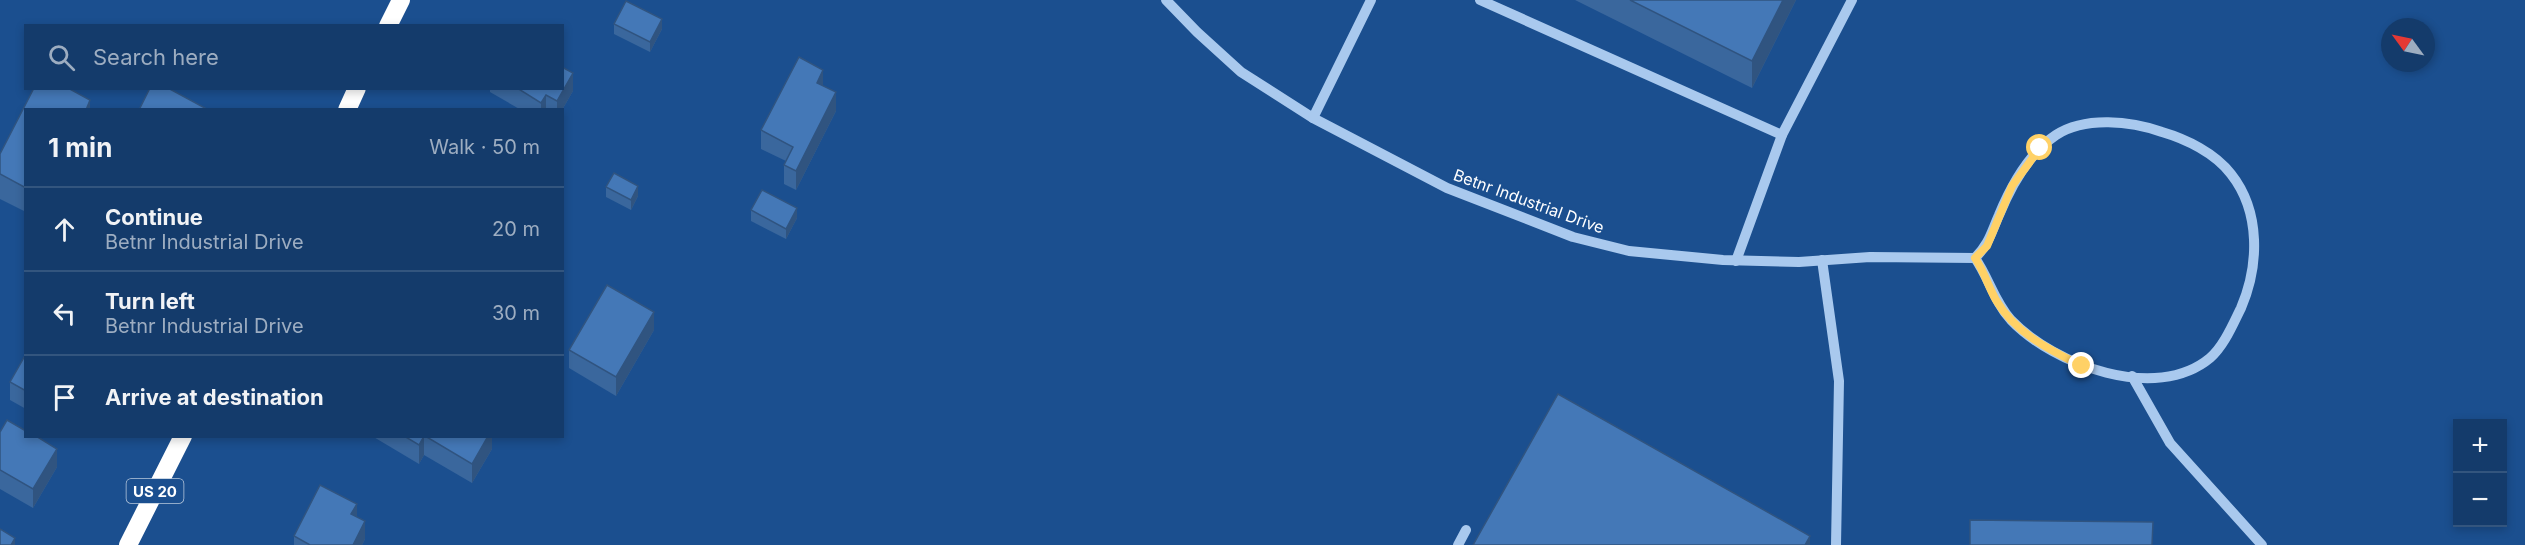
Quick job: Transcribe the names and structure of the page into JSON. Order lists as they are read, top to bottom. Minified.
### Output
{"streets":{"highway":["US 20"],"street":["Betnr Industrial Drive"]},"north":"top left","page":{"search":"Search here","heading":["1 min","Walk · 50 m"],"list":[["Continue","Betnr Industrial Drive","20 m"],["Turn left","Betnr Industrial Drive","30 m"],"Arrive at destination"],"map_buttons":["+","−"]}}
